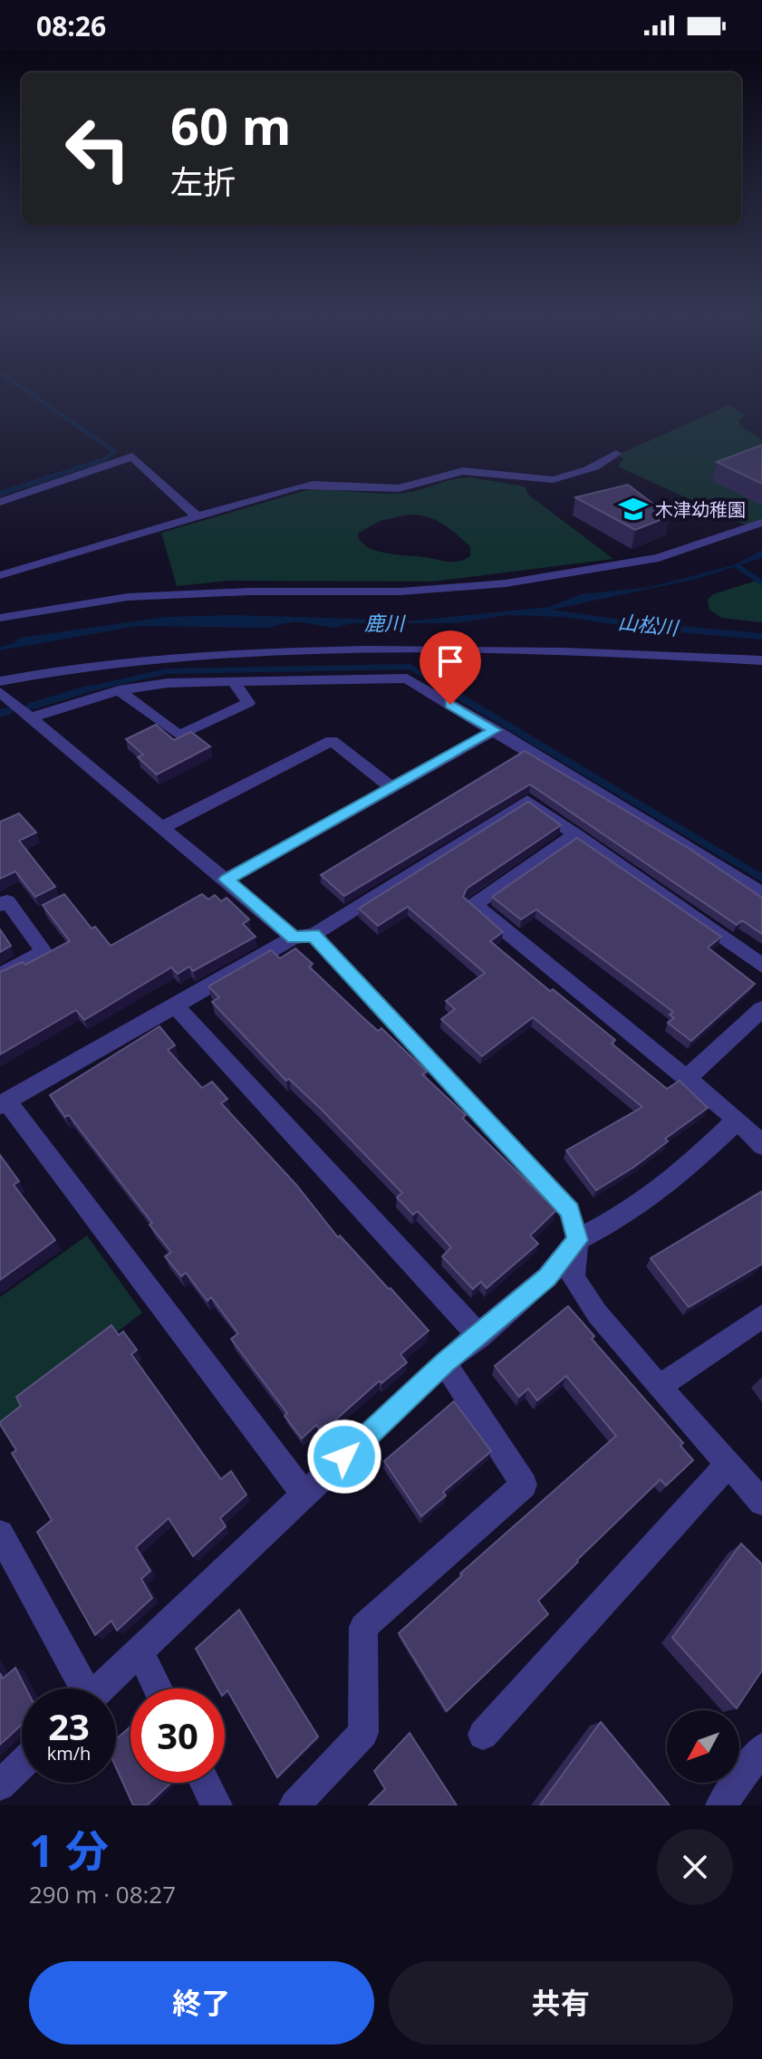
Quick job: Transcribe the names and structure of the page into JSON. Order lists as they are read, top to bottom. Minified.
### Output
{"water":["鹿川","山松川"],"places":{"school or university":["木津幼稚園"]},"north":"bottom left","page":{"status":"08:26","turn":["60 m","左折"],"speed":"23 km/h","limit":"30","heading":["1 分","290 m · 08:27"],"buttons":["終了","共有"]}}
